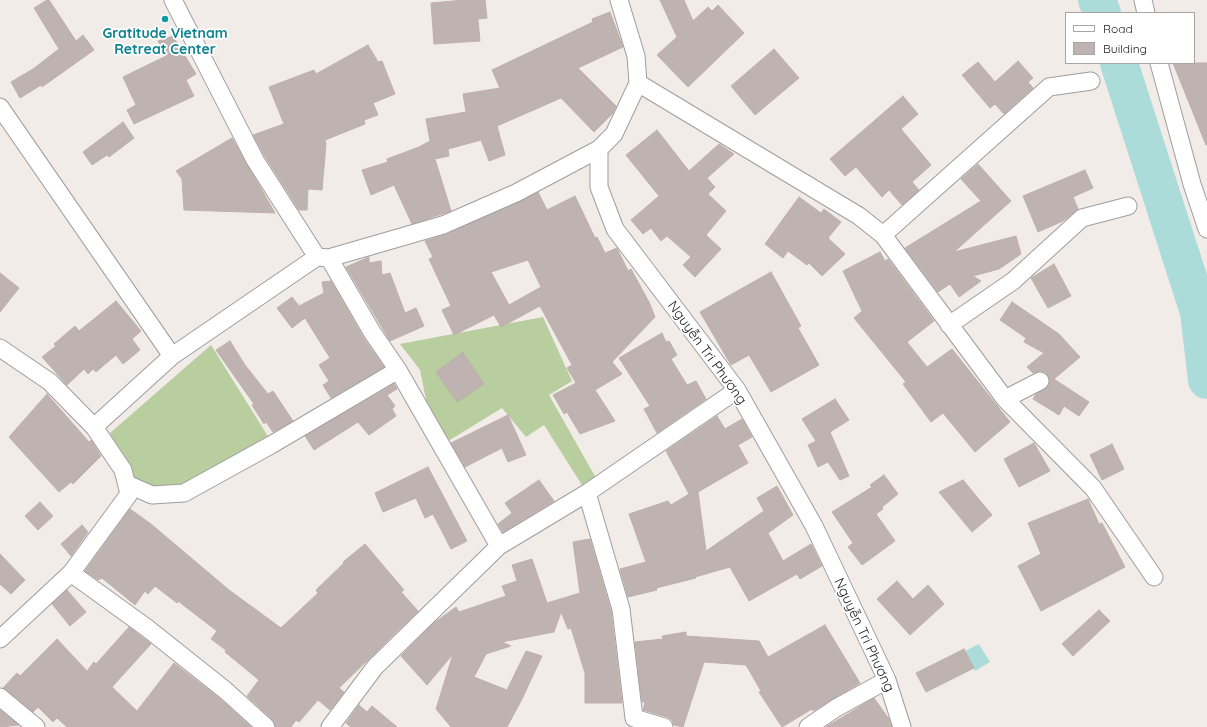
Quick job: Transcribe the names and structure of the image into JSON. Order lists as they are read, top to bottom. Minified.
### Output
{"streets":{"street":["Nguyễn Tri Phương"]},"places":["Gratitude Vietnam Retreat Center"],"legend":["Road","Building"]}
